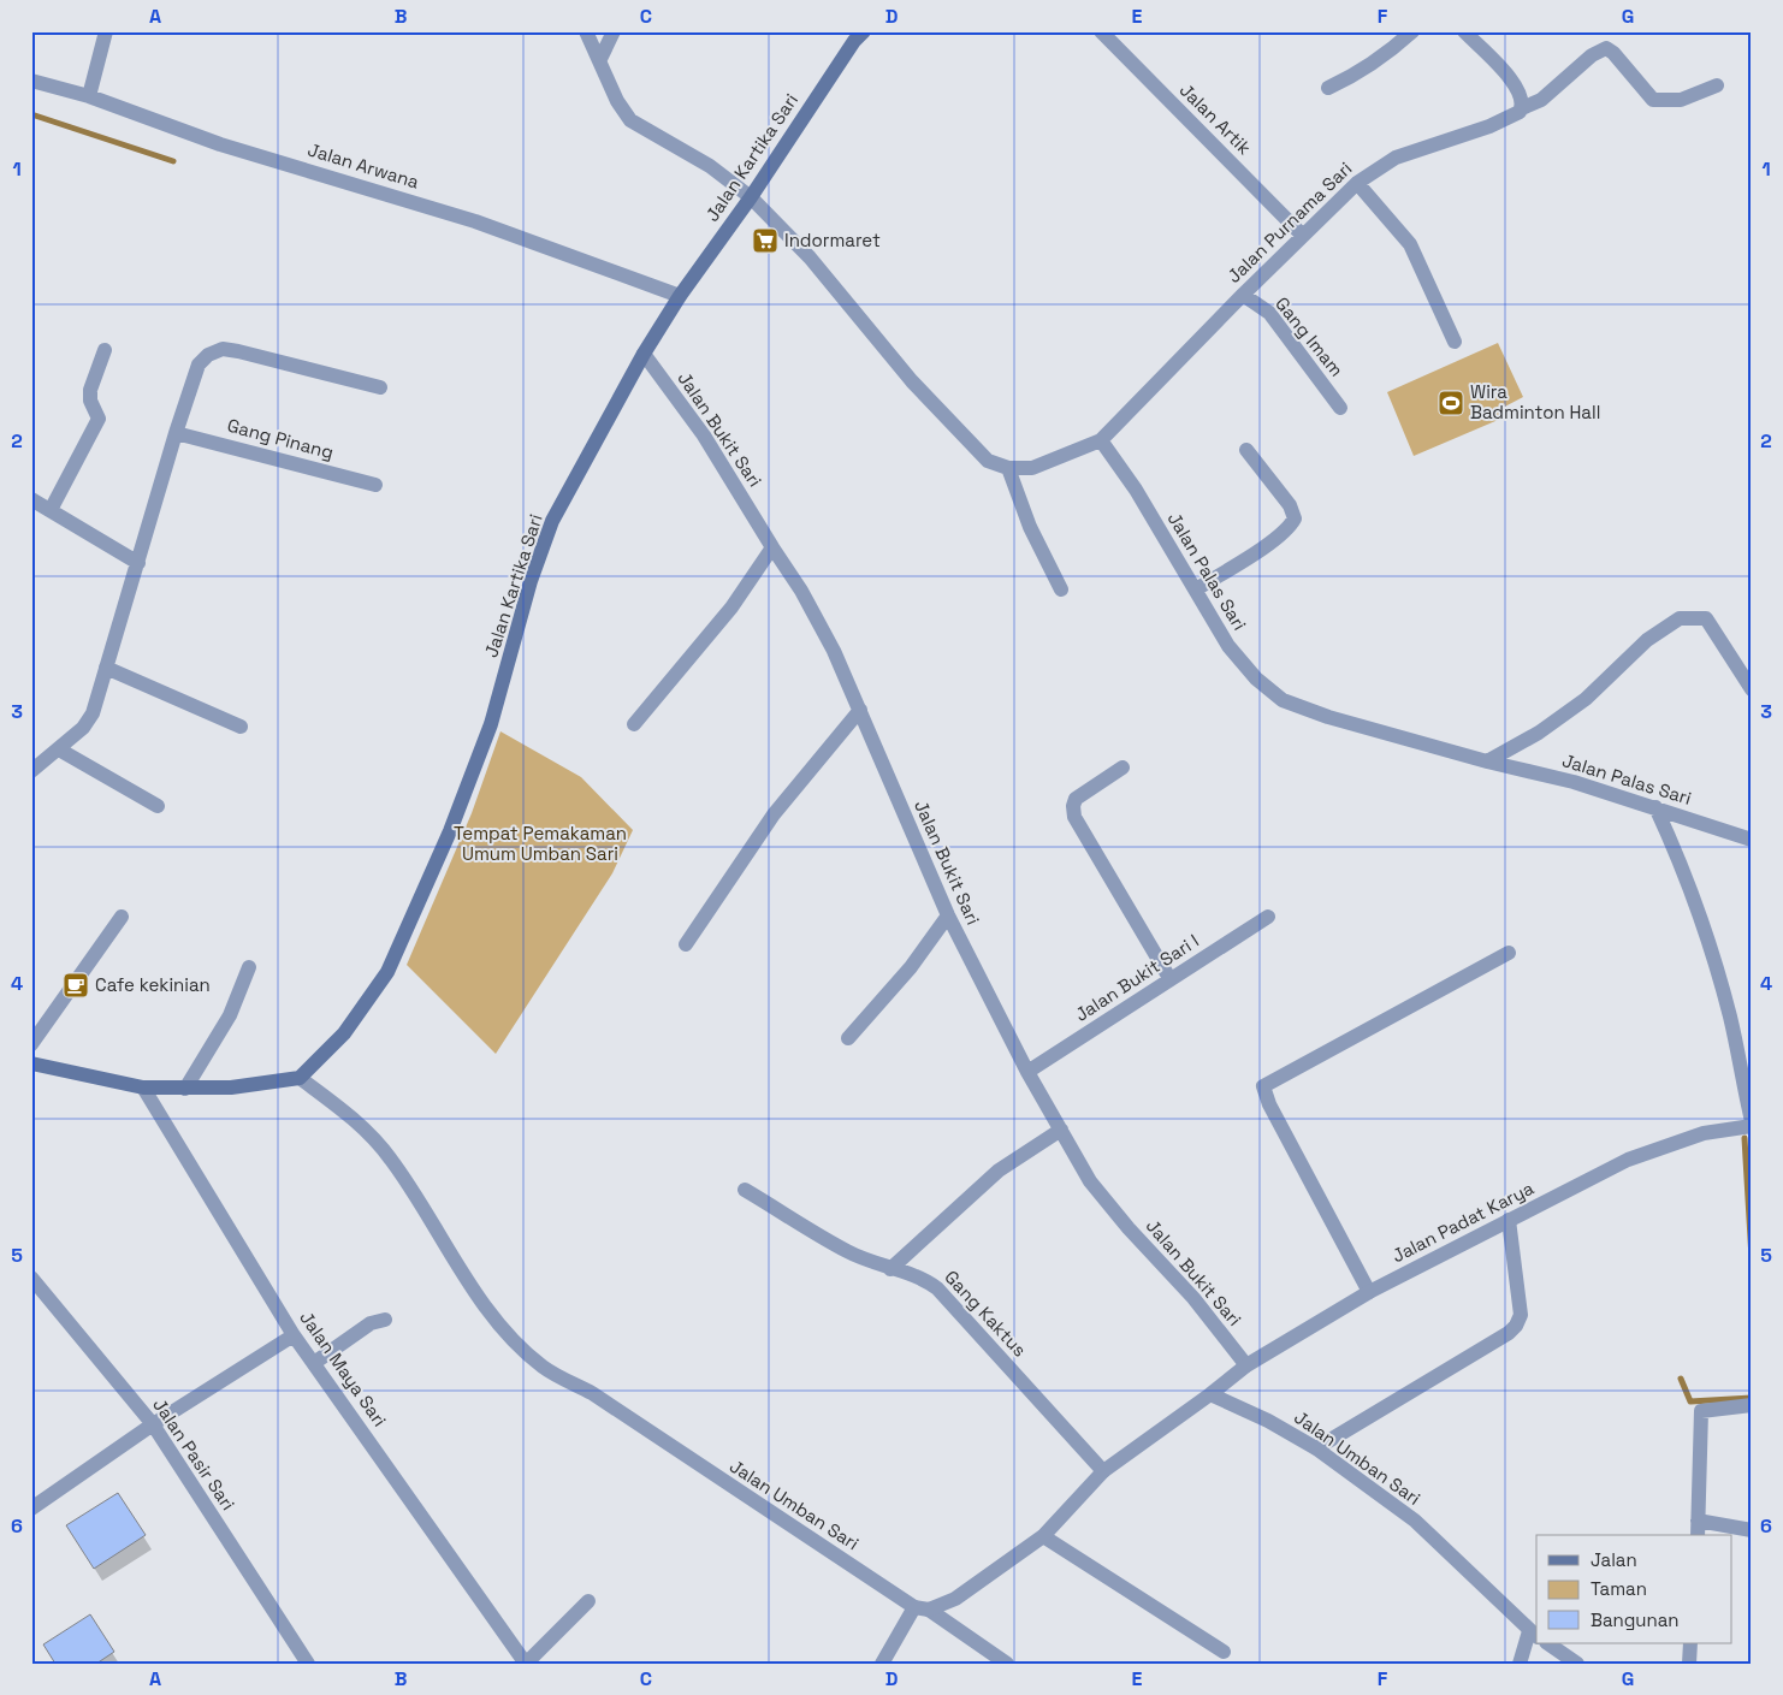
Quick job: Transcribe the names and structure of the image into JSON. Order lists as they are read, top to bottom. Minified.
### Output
{"streets":{"main road":["Jalan Kartika Sari"],"street":["Jalan Artik","Jalan Arwana","Jalan Purnama Sari","Gang Imam","Jalan Bukit Sari","Gang Pinang","Jalan Palas Sari","Jalan Bukit Sari I","Jalan Padat Karya","Gang Kaktus","Jalan Maya Sari","Jalan Pasir Sari","Jalan Umban Sari"]},"crossings":[["Jalan Artik","Jalan Purnama Sari"],["Jalan Kartika Sari","Jalan Arwana"],["Jalan Kartika Sari","Jalan Bukit Sari"],["Jalan Kartika Sari","Jalan Umban Sari"],["Jalan Purnama Sari","Gang Imam"],["Jalan Purnama Sari","Jalan Palas Sari"],["Jalan Bukit Sari","Jalan Bukit Sari I"],["Jalan Bukit Sari","Jalan Padat Karya"],["Jalan Padat Karya","Jalan Umban Sari"]],"parks":["Tempat Pemakaman Umum Umban Sari"],"places":{"supermarket":["Indormaret"],"sports":["Wira Badminton Hall"],"cafe":["Cafe kekinian"]},"legend":["Jalan","Taman","Bangunan"],"grid":{"columns":["A","B","C","D","E","F","G"],"rows":["1","2","3","4","5","6"]}}
